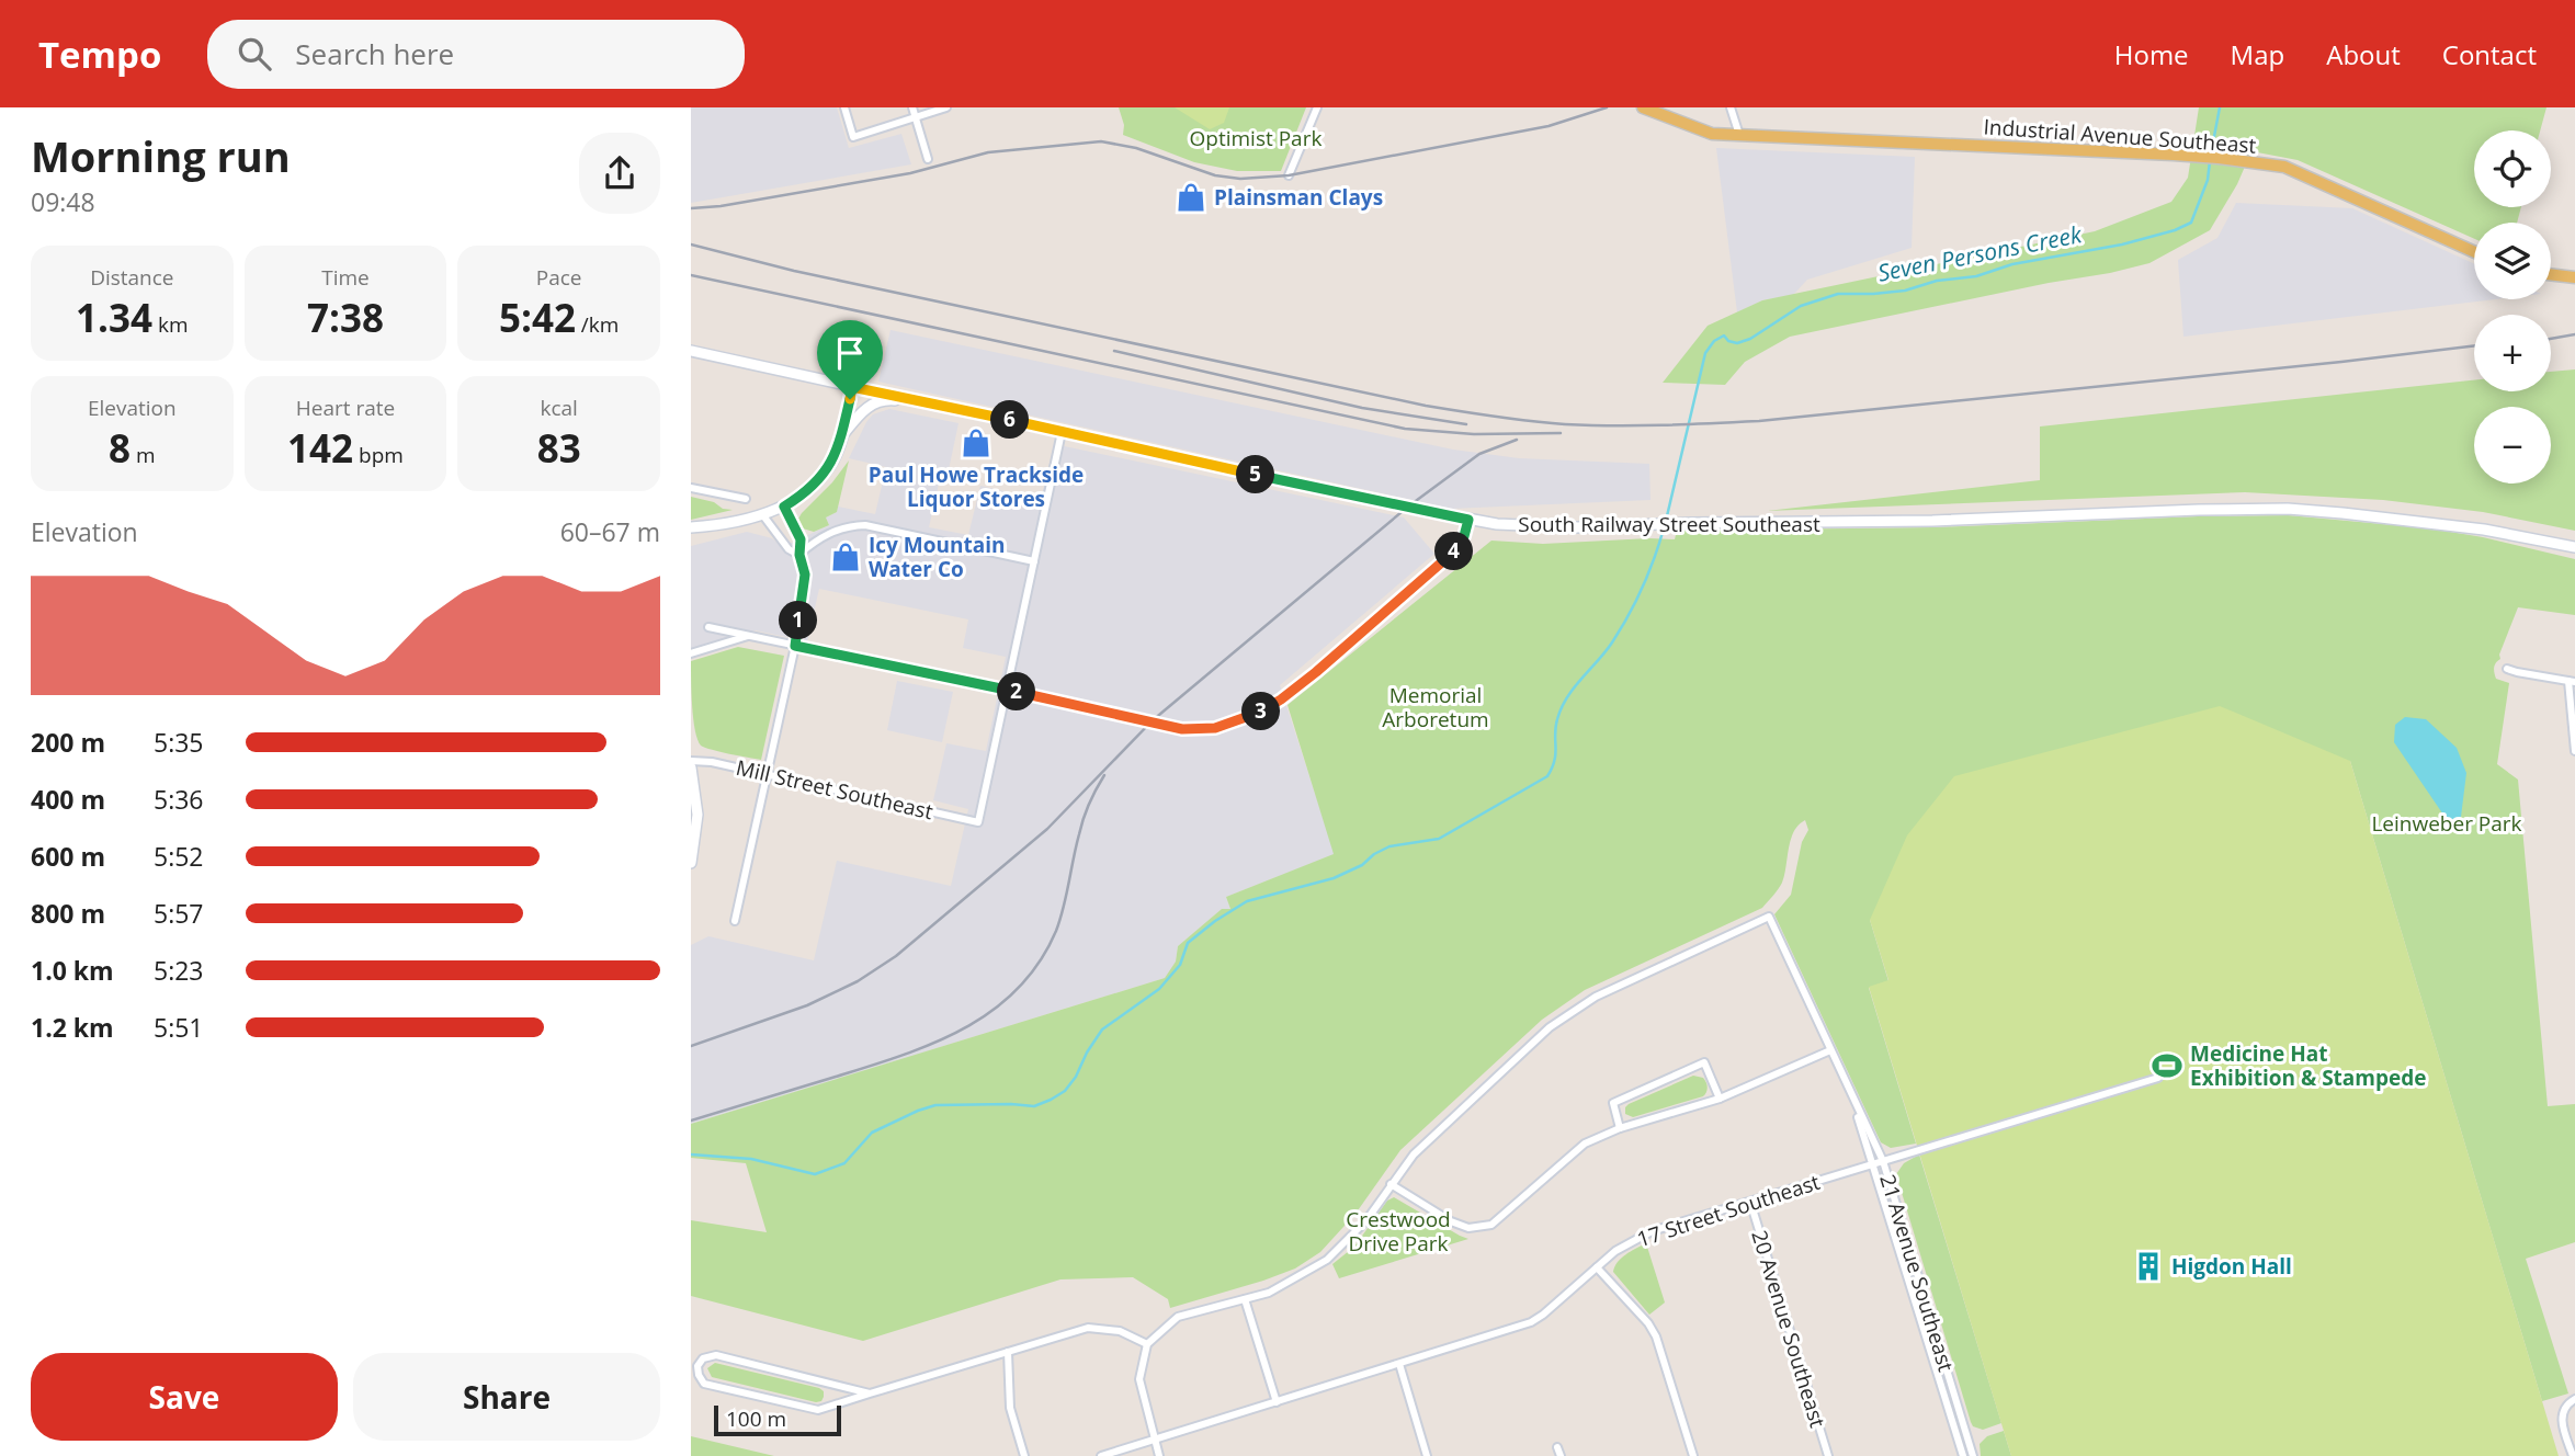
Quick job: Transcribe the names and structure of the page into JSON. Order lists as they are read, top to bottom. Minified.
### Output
{"streets":{"main road":["Industrial Avenue Southeast"],"street":["South Railway Street Southeast","Mill Street Southeast","17 Street Southeast","21 Avenue Southeast","20 Avenue Southeast"]},"crossings":[["17 Street Southeast","21 Avenue Southeast"],["17 Street Southeast","20 Avenue Southeast"]],"water":["Seven Persons Creek"],"parks":["Optimist Park","Memorial Arboretum","Leinweber Park","Crestwood Drive Park"],"places":{"shop":["Plainsman Clays","Paul Howe Trackside Liquor Stores","Icy Mountain Water Co"],"sports":["Medicine Hat Exhibition & Stampede"],"building":["Higdon Hall"]},"scale_bar":"100 m","page":{"header":"Tempo","search":"Search here","nav":["Home","Map","About","Contact"],"heading":["Morning run","09:48"],"map_buttons":["+","−"],"stats":[["Distance","1.34 km"],["Time","7:38"],["Pace","5:42 /km"],["Elevation","8 m"],["Heart rate","142 bpm"],["kcal","83"]],"pins":["6","5","4","1","2","3"],"chart":["Elevation","60–67 m"],"list":[{"name":"200 m","note":"5:35"},{"name":"400 m","note":"5:36"},{"name":"600 m","note":"5:52"},{"name":"800 m","note":"5:57"},{"name":"1.0 km","note":"5:23"},{"name":"1.2 km","note":"5:51"}],"buttons":["Save","Share"],"scale":"100 m"}}
